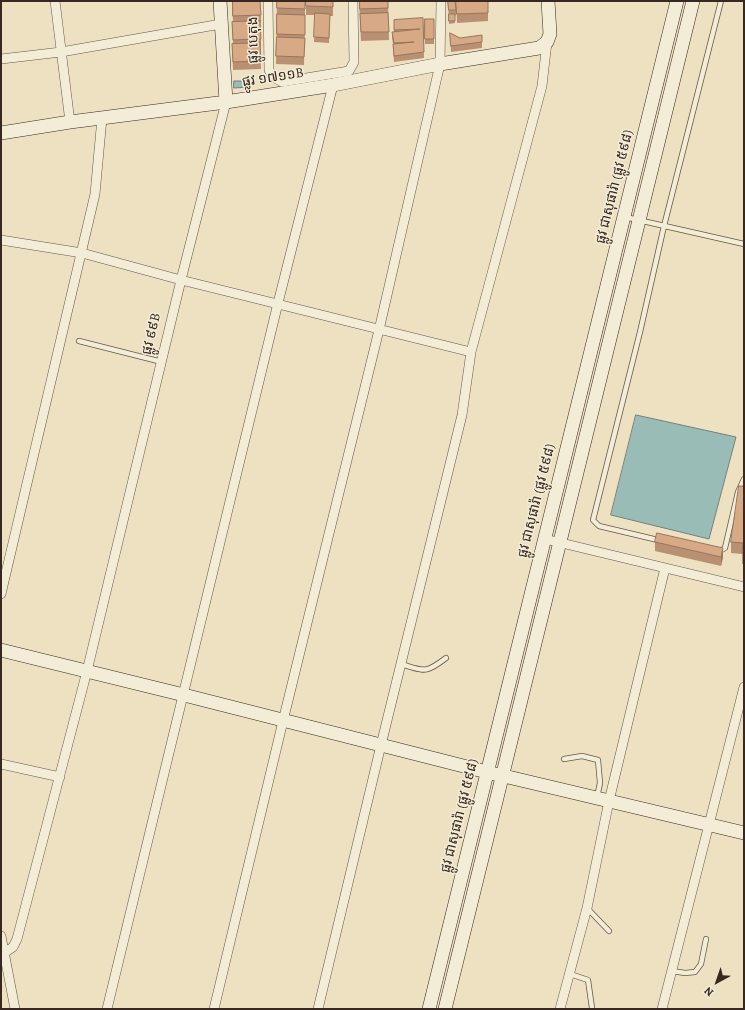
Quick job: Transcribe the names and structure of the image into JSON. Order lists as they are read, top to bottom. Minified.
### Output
{"streets":{"main road":["ផ្លូវ ១៧១១B","ផ្លូវ ជាសុផារ៉ា (ផ្លូវ ៥៩៨)","ផ្លូវ ៩៩B"],"street":["ផ្លូវ បេតុង"]},"crossings":[["ផ្លូវ ១៧១១B","ផ្លូវ ៩៩B"]],"north":"bottom left"}
